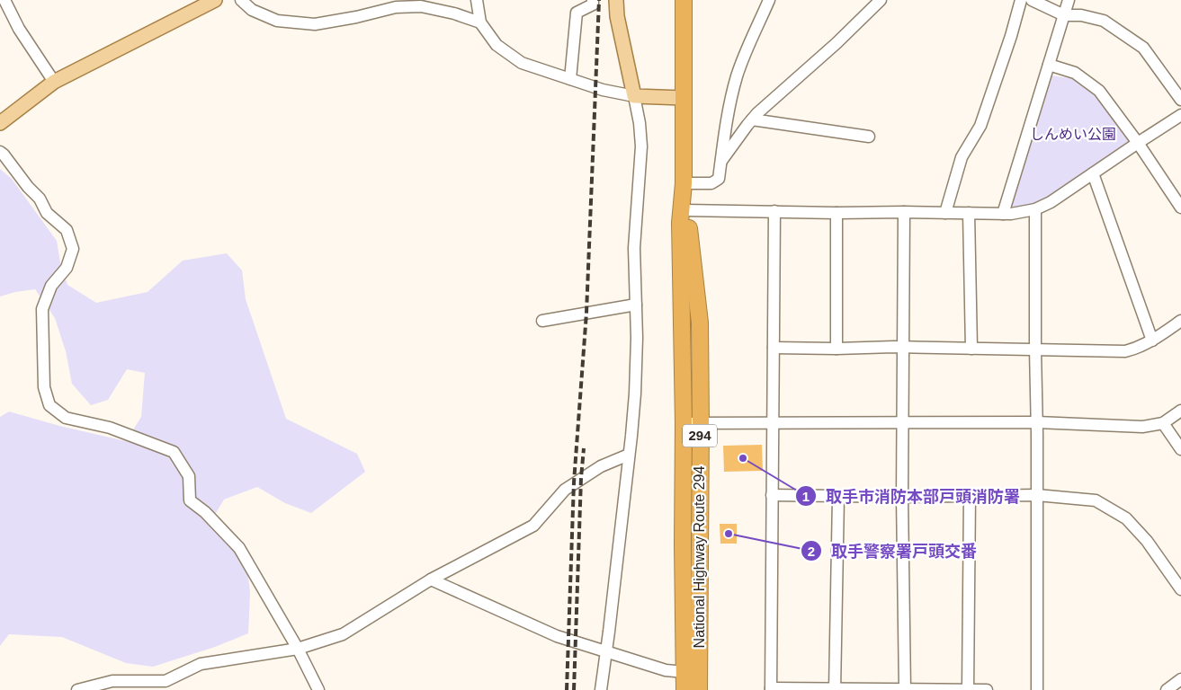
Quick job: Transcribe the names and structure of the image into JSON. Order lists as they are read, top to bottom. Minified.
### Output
{"streets":{"highway":["294","National Highway Route 294"]},"parks":["しんめい公園"],"places":["取手市消防本部戸頭消防署","取手警察署戸頭交番"]}
